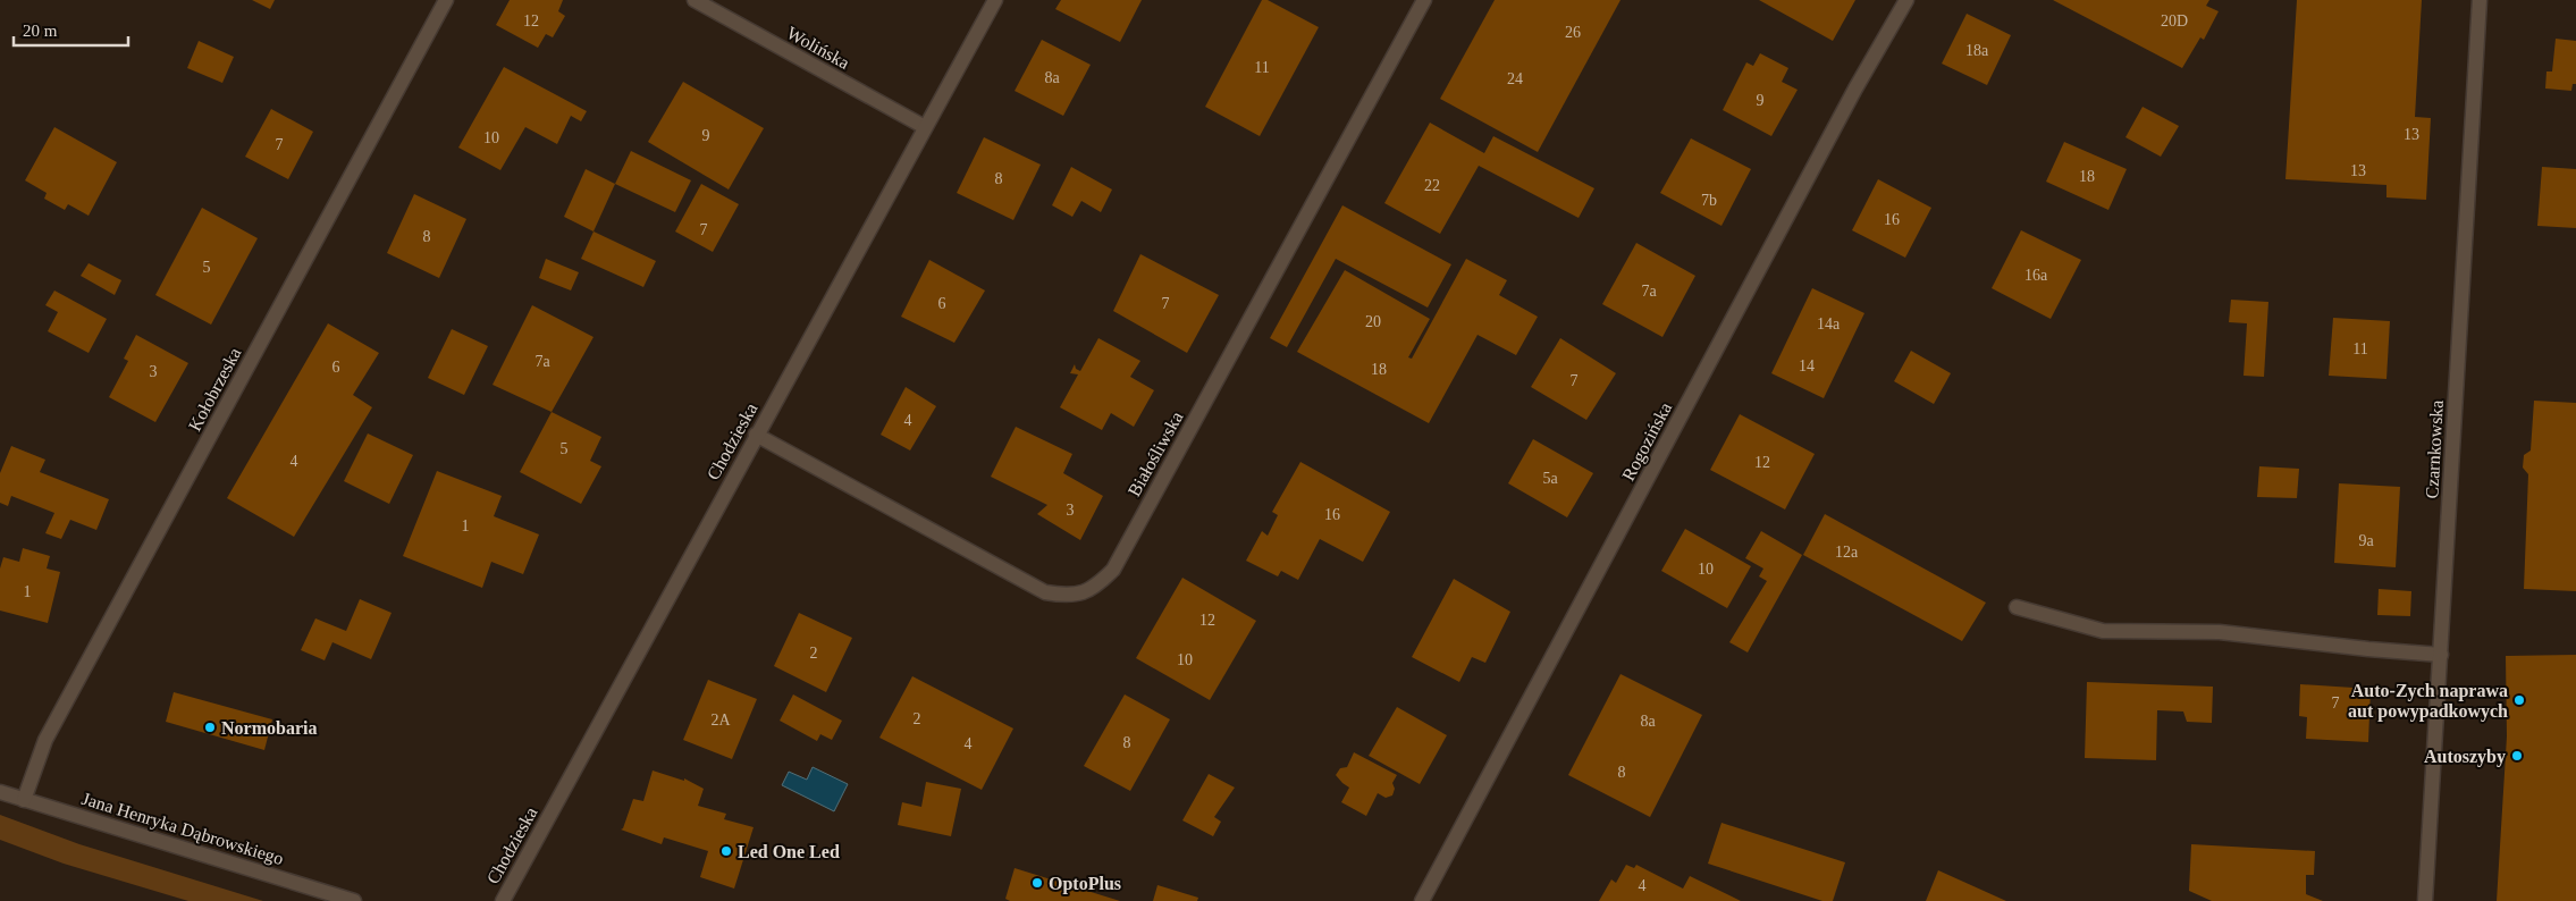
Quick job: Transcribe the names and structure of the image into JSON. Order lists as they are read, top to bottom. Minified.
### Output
{"streets":{"street":["Wolińska","Kołobrzeska","Chodzieska","Rogozińska","Czarnkowska","Białośliwska","Jana Henryka Dąbrowskiego"]},"crossings":[["Wolińska","Chodzieska"],["Kołobrzeska","Jana Henryka Dąbrowskiego"],["Chodzieska","Białośliwska"]],"places":["Auto-Zych naprawa aut powypadkowych","Normobaria","Autoszyby","Led One Led","OptoPlus"],"house_numbers":["12","20D","26","18a","11","8a","24","9","13","9","10","7","13","18","8","22","7b","16","7","8","5","16a","7a","6","7","20","14a","11","7a","14","6","18","3","7","4","5","4","12","5a","3","16","1","9a","12a","10","1","12","2","10","7","2","2A","8a","8","4","8","4"],"scale_bar":"20 m"}
